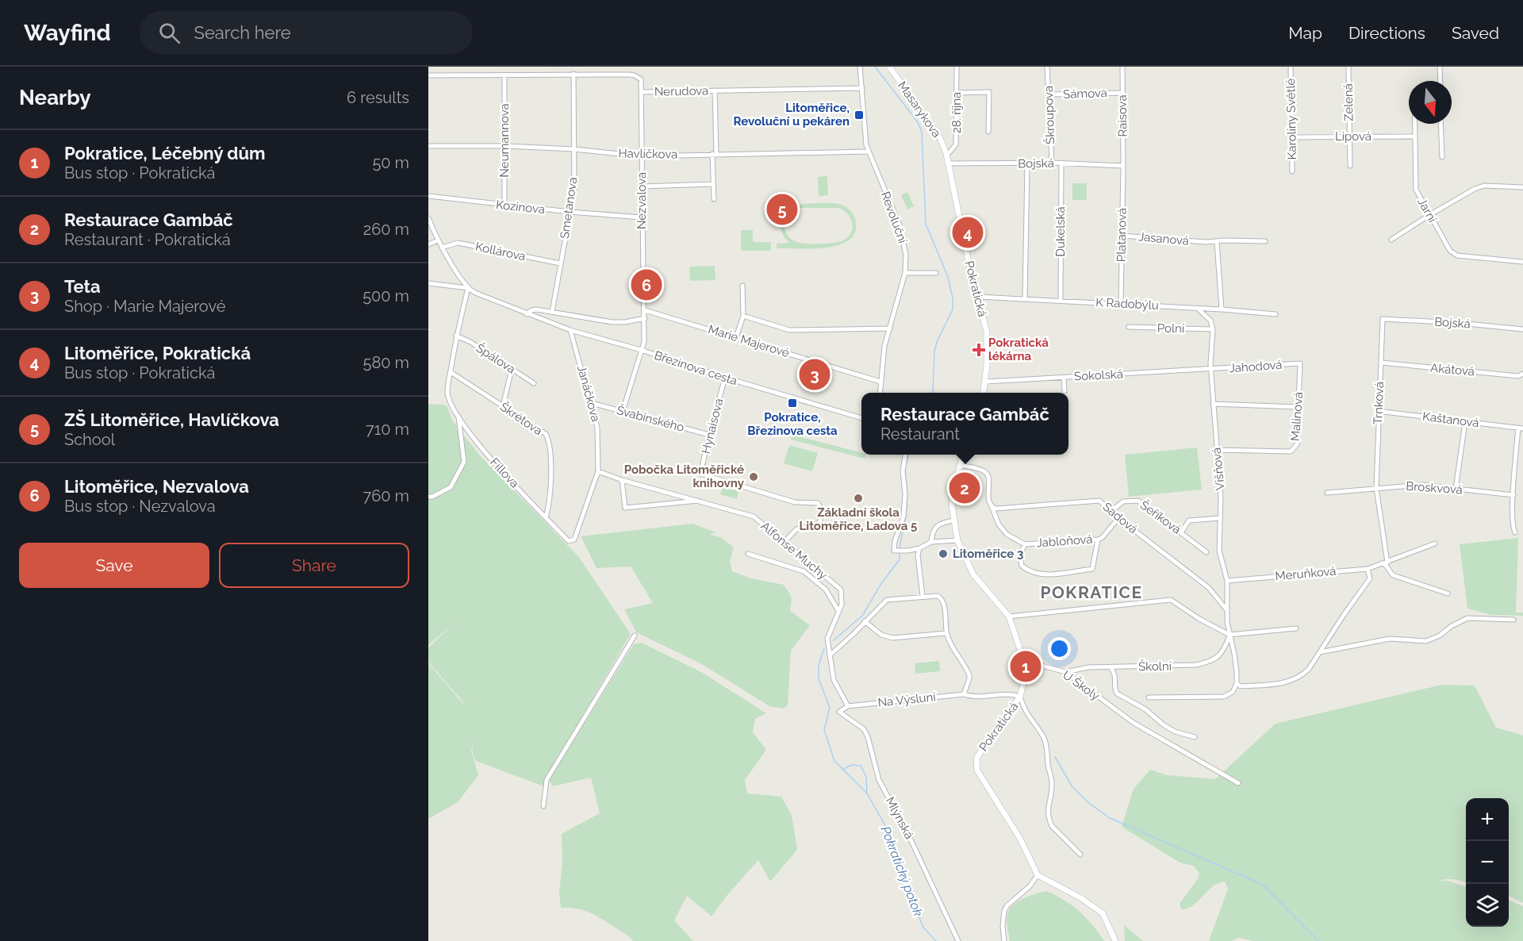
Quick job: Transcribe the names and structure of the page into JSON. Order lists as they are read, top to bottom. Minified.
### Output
{"streets":{"street":["Nerudova","Sámova","Zelená","Masarykova","28. října","Škroupova","Raisova","Karolíny Světlé","Lipová","Neumannova","Havlíčkova","Bojská","Nezvalova","Kozinova","Smetanova","Jarní","Revoluční","Dukelská","Platanová","Jasanová","Kollárova","Pokratická","K Radobýlu","Polní","Marie Majerové","Špálova","Jahodová","Březinova cesta","Akátová","Sokolská","Janáčkova","Trnková","Malinová","Škrétova","Švabinského","Kaštanová","Hynaisova","Višňová","Fillova","Broskvová","Šeříková","Sadová","Jabloňová","Alfonse Muchy","Meruňková","Školní","U Školy","Na Výsluní","Mlýnská"]},"crossings":[["Nerudova","Neumannova"],["Nerudova","Nezvalova"],["Nerudova","Smetanova"],["Nerudova","Revoluční"],["Sámova","Škroupova"],["Sámova","Raisova"],["Zelená","Lipová"],["Masarykova","28. října"],["Masarykova","Pokratická"],["28. října","Pokratická"],["Škroupova","Bojská"],["Raisova","Bojská"],["Raisova","Platanová"],["Karolíny Světlé","Lipová"],["Lipová","Jarní"],["Neumannova","Havlíčkova"],["Neumannova","Kozinova"],["Havlíčkova","Nezvalova"],["Havlíčkova","Smetanova"],["Havlíčkova","Revoluční"],["Bojská","Dukelská"],["Bojská","Platanová"],["Bojská","Pokratická"],["Bojská","Trnková"],["Nezvalova","Kozinova"],["Nezvalova","Marie Majerové"],["Nezvalova","Březinova cesta"],["Nezvalova","Švabinského"],["Kozinova","Smetanova"],["Smetanova","Kollárova"],["Revoluční","Marie Majerové"],["Dukelská","K Radobýlu"],["Platanová","Jasanová"],["Platanová","K Radobýlu"],["Pokratická","K Radobýlu"],["Pokratická","Sokolská"],["Pokratická","U Školy"],["Pokratická","Na Výsluní"],["Polní","Višňová"],["Jahodová","Sokolská"],["Jahodová","Malinová"],["Jahodová","Višňová"],["Březinova cesta","Janáčkova"],["Březinova cesta","Hynaisova"],["Akátová","Trnková"],["Sokolská","Višňová"],["Janáčkova","Švabinského"],["Janáčkova","Fillova"],["Janáčkova","Alfonse Muchy"],["Trnková","Kaštanová"],["Trnková","Broskvová"],["Trnková","Meruňková"],["Malinová","Višňová"],["Škrétova","Fillova"],["Švabinského","Hynaisova"],["Hynaisova","Alfonse Muchy"],["Višňová","Sadová"],["Višňová","Meruňková"],["Višňová","Školní"],["Šeříková","Sadová"],["Sadová","Jabloňová"],["Školní","U Školy"],["Na Výsluní","Mlýnská"]],"districts":["POKRATICE"],"water":["Pokratický potok"],"places":{"transit":["Litoměřice, Revoluční u pekáren","Pokratice, Březinova cesta"],"health":["Pokratická lékárna"],"other":["Pobočka Litoměřické knihovny","Základní škola Litoměřice, Ladova 5","Litoměřice 3"]},"north":"bottom","page":{"header":"Wayfind","search":"Search here","nav":["Map","Directions","Saved"],"heading":["Nearby","6 results"],"list":[{"mark":"1","name":"Pokratice, Léčebný dům","note":"Bus stop · Pokratická","value":"50 m"},{"mark":"2","name":"Restaurace Gambáč","note":"Restaurant · Pokratická","value":"260 m"},{"mark":"3","name":"Teta","note":"Shop · Marie Majerové","value":"500 m"},{"mark":"4","name":"Litoměřice, Pokratická","note":"Bus stop · Pokratická","value":"580 m"},{"mark":"5","name":"ZŠ Litoměřice, Havlíčkova","note":"School","value":"710 m"},{"mark":"6","name":"Litoměřice, Nezvalova","note":"Bus stop · Nezvalova","value":"760 m"}],"pins":["5","4","6","3","2","1"],"popup":["Restaurace Gambáč","Restaurant"],"buttons":["Save","Share"],"map_buttons":["+","−"]}}
